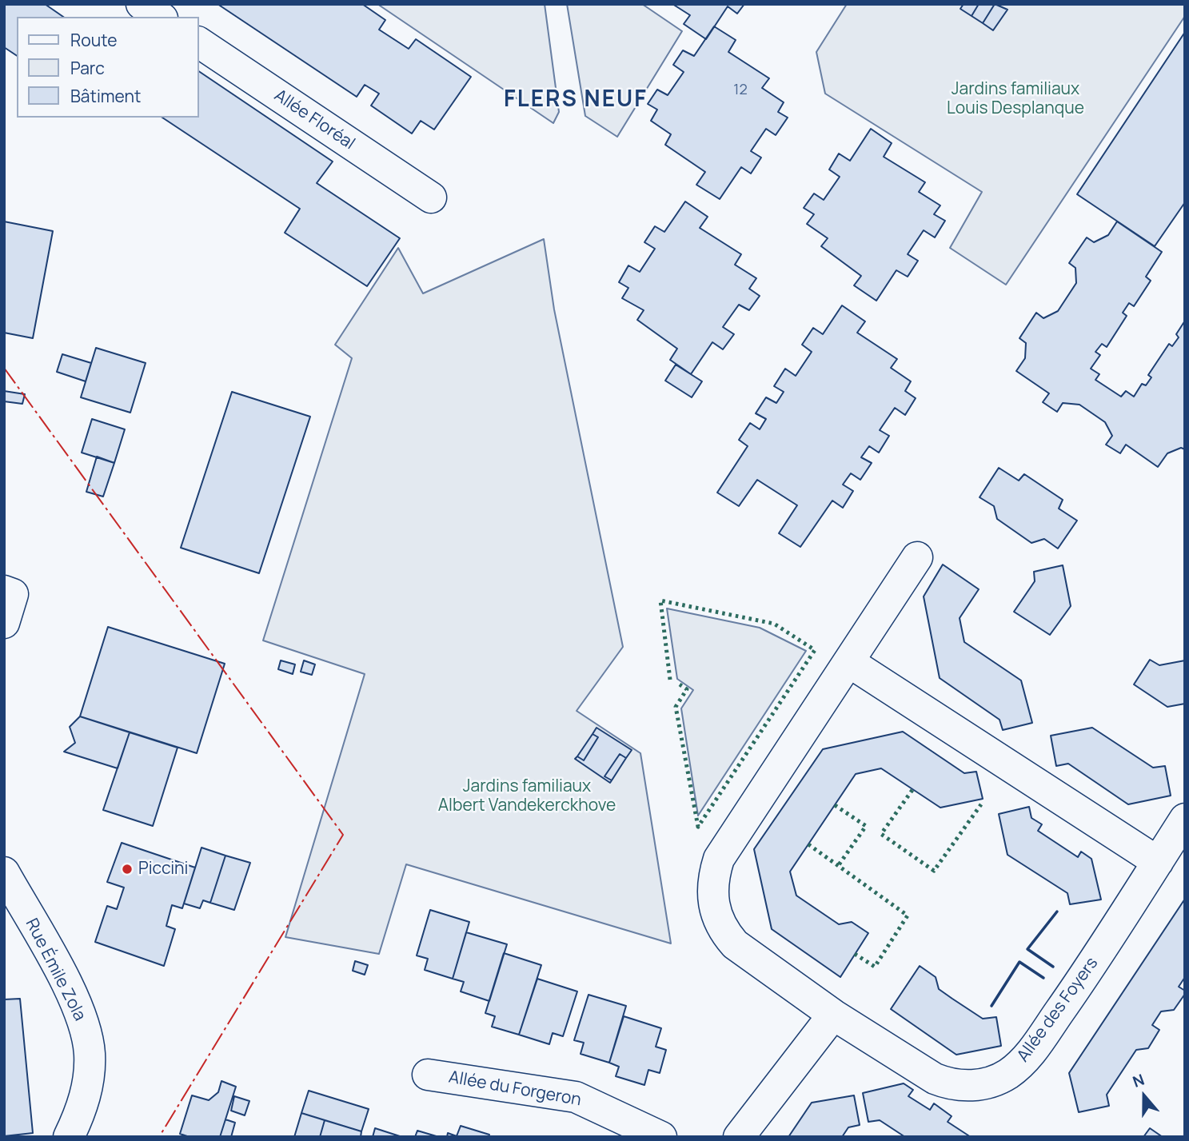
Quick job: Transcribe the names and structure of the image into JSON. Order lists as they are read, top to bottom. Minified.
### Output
{"streets":{"street":["Allée Floréal","Rue Émile Zola","Allée des Foyers","Allée du Forgeron"]},"districts":["FLERS NEUF"],"parks":["Jardins familiaux Louis Desplanque","Jardins familiaux Albert Vandekerckhove"],"places":["Piccini"],"house_numbers":["12"],"legend":["Route","Parc","Bâtiment"],"north":"top"}
